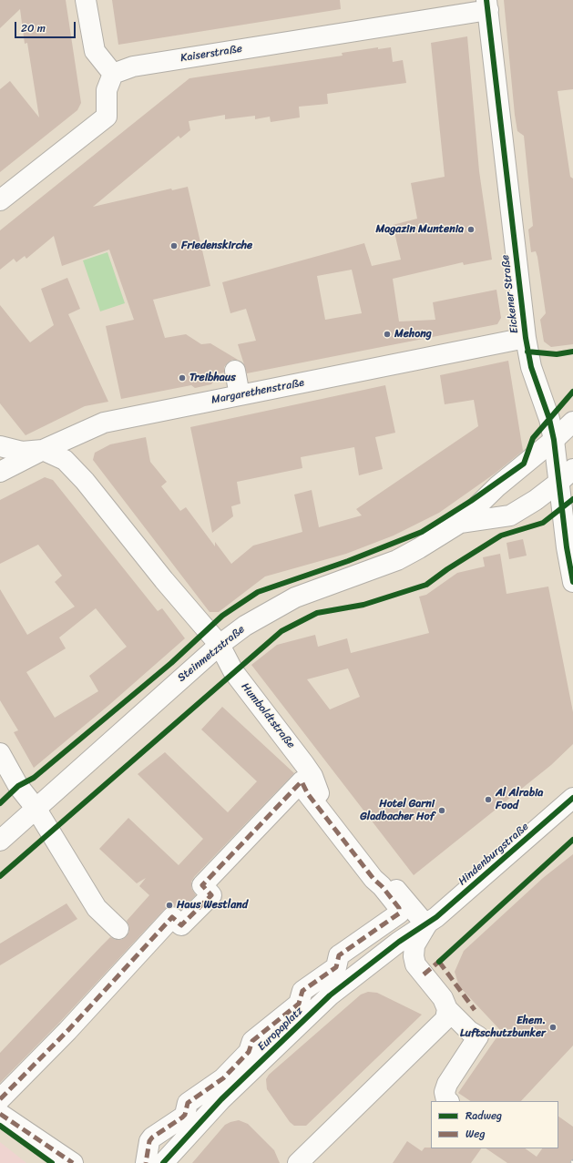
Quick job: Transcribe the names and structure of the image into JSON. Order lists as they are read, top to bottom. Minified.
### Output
{"streets":{"street":["Kaiserstraße","Eickener Straße","Margarethenstraße","Steinmetzstraße","Humboldtstraße","Hindenburgstraße","Europaplatz"]},"crossings":[["Kaiserstraße","Eickener Straße"],["Eickener Straße","Margarethenstraße"],["Eickener Straße","Steinmetzstraße"],["Margarethenstraße","Humboldtstraße"],["Steinmetzstraße","Humboldtstraße"],["Humboldtstraße","Hindenburgstraße"],["Humboldtstraße","Europaplatz"],["Hindenburgstraße","Europaplatz"]],"places":["Magazin Muntenia","Friedenskirche","Mehong","Treibhaus","Al Alrabia Food","Hotel Garni Gladbacher Hof","Haus Westland","Ehem. Luftschutzbunker"],"legend":["Radweg","Weg"],"scale_bar":"20 m"}
